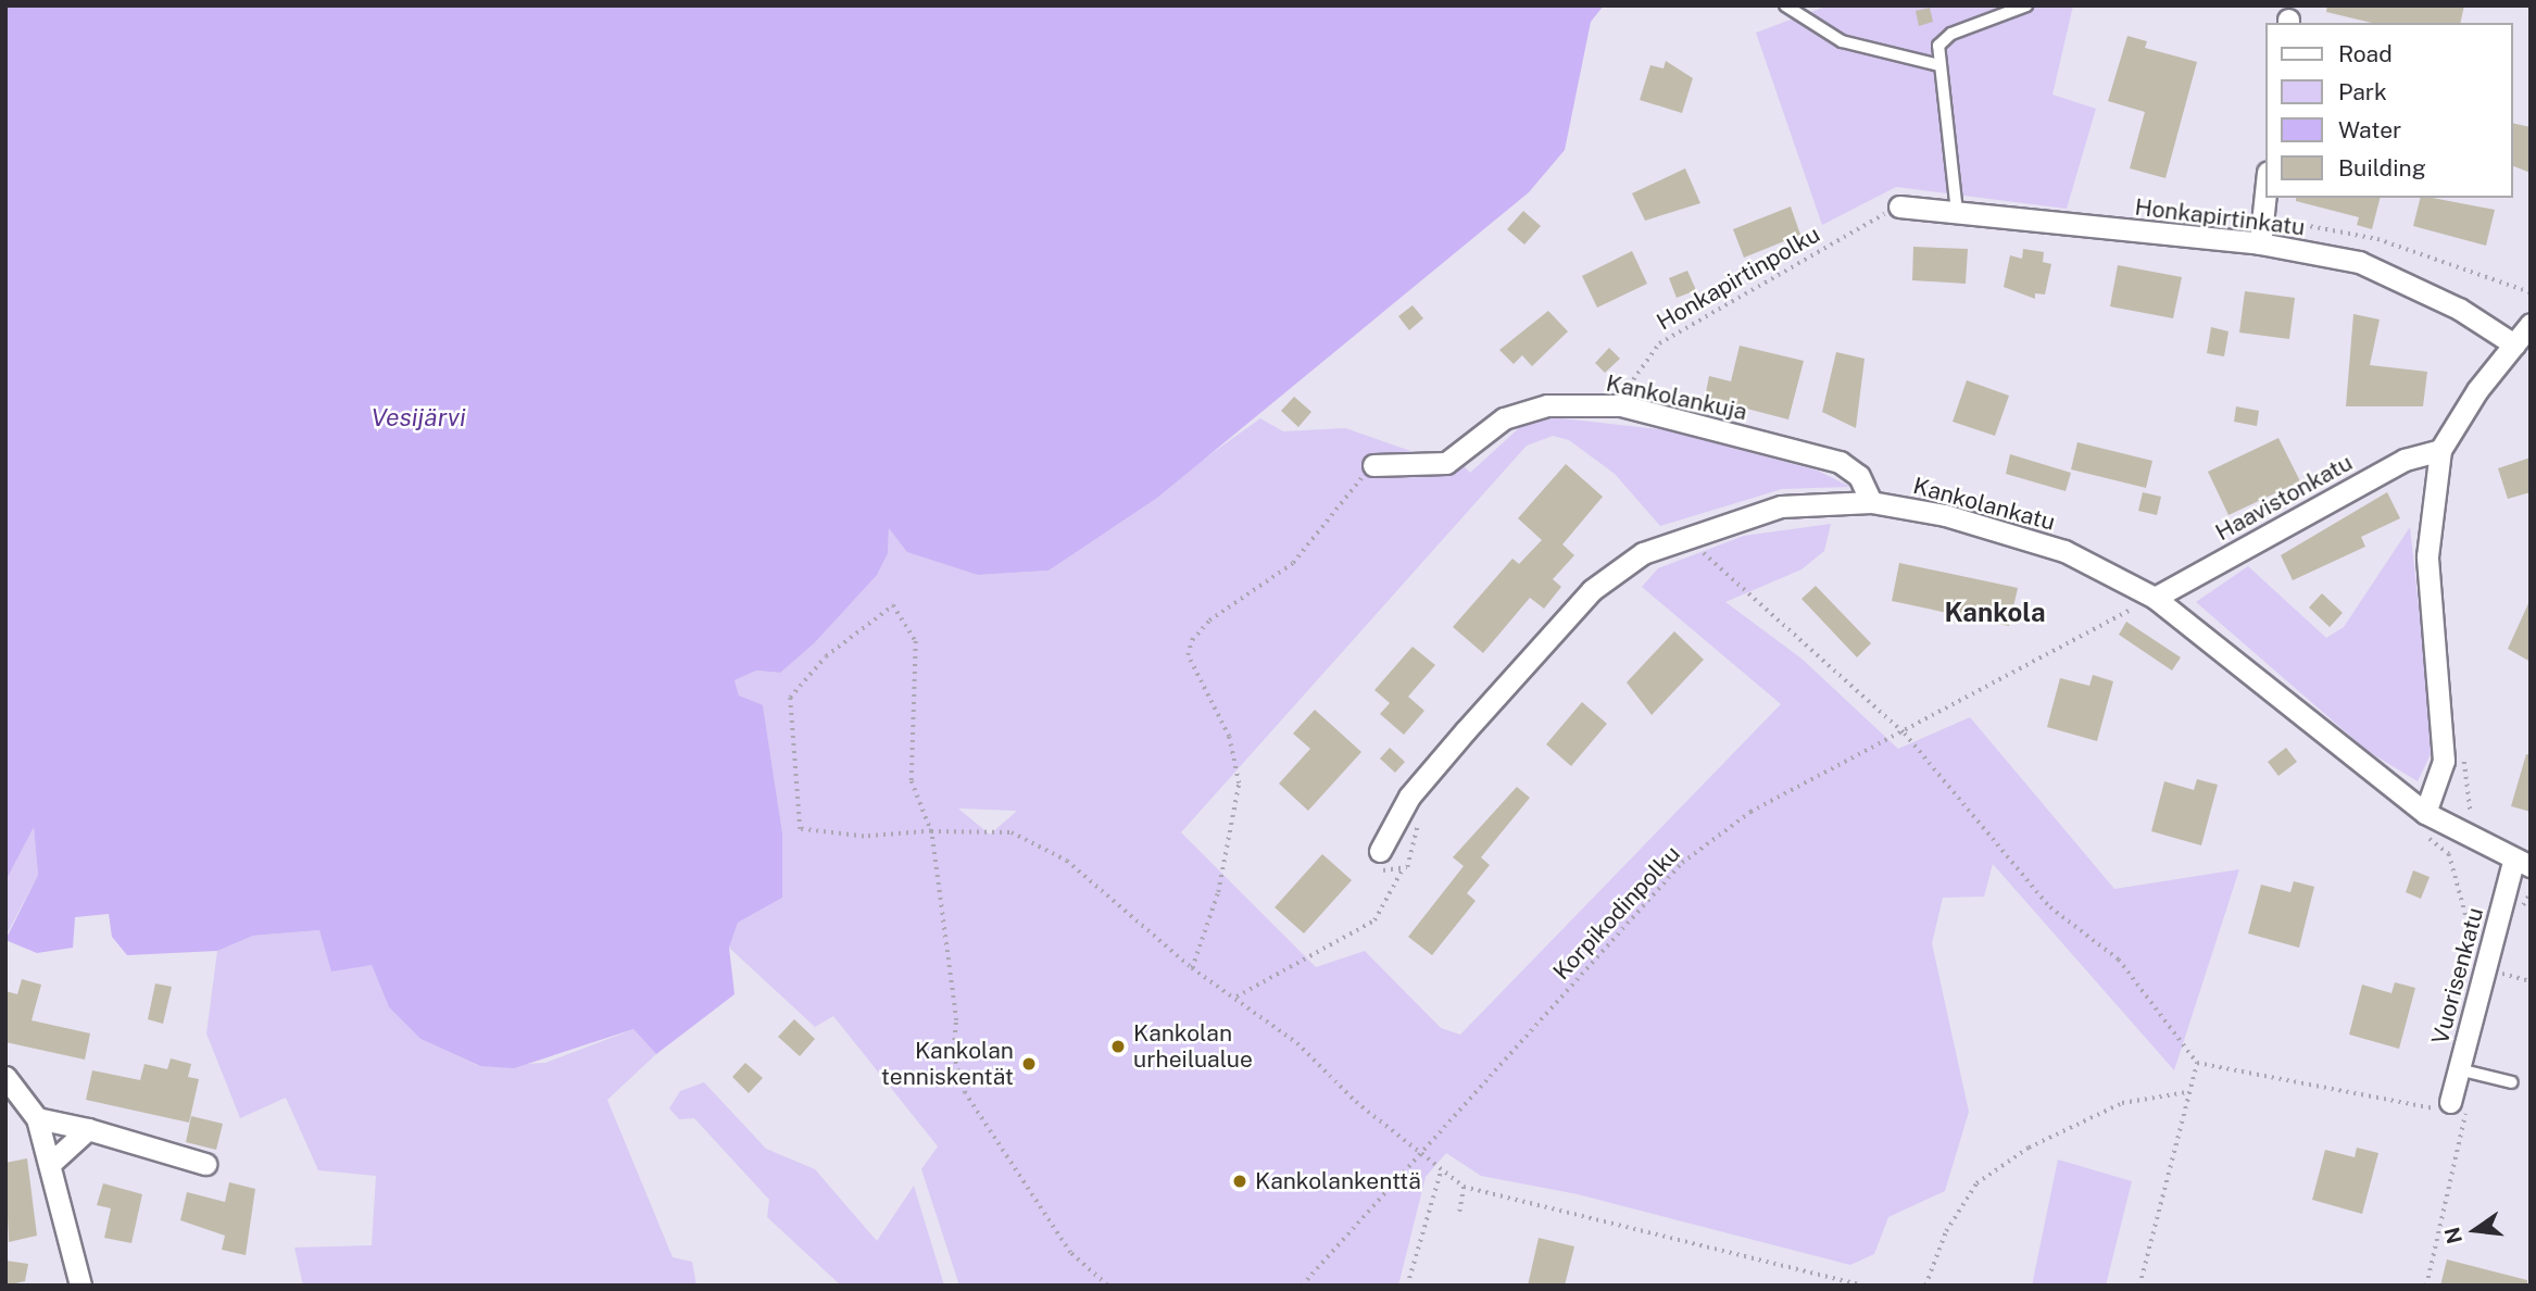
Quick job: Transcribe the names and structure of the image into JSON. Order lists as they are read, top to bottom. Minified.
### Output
{"streets":{"street":["Honkapirtinkatu","Kankolankuja","Haavistonkatu","Kankolankatu","Vuorisenkatu"],"path":["Honkapirtinpolku","Korpikodinpolku"]},"crossings":[["Honkapirtinkatu","Honkapirtinpolku"],["Honkapirtinpolku","Kankolankuja"],["Kankolankuja","Kankolankatu"],["Haavistonkatu","Kankolankatu"],["Haavistonkatu","Korpikodinpolku"],["Kankolankatu","Korpikodinpolku"],["Kankolankatu","Vuorisenkatu"]],"districts":["Kankola"],"water":["Vesijärvi"],"places":["Kankolan urheilualue","Kankolan tenniskentät","Kankolankenttä"],"legend":["Road","Park","Water","Building"],"north":"left"}
